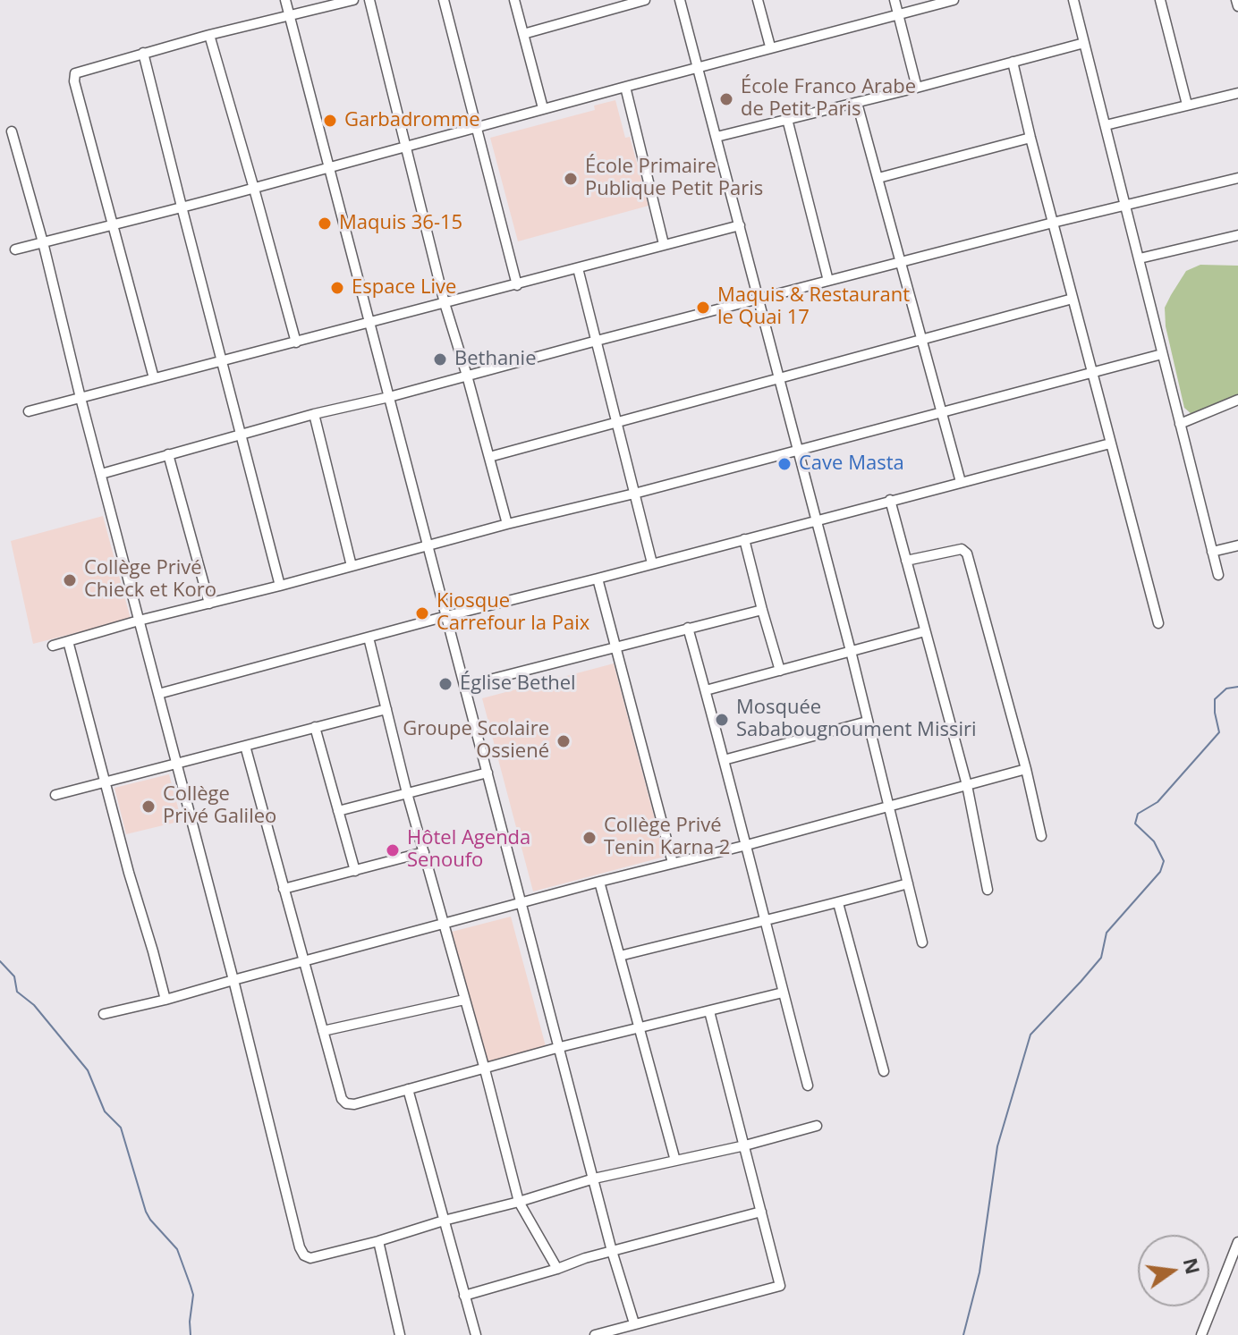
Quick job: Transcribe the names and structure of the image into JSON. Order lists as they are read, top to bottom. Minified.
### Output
{"places":["École Franco Arabe de Petit Paris","Garbadromme","École Primaire Publique Petit Paris","Maquis 36-15","Espace Live","Maquis & Restaurant le Quai 17","Bethanie","Cave Masta","Collège Privé Chieck et Koro","Kiosque Carrefour la Paix","Église Bethel","Mosquée Sababougnoument Missiri","Groupe Scolaire Ossiené","Collège Privé Galileo","Collège Privé Tenin Karna 2","Hôtel Agenda Senoufo"],"north":"right"}
